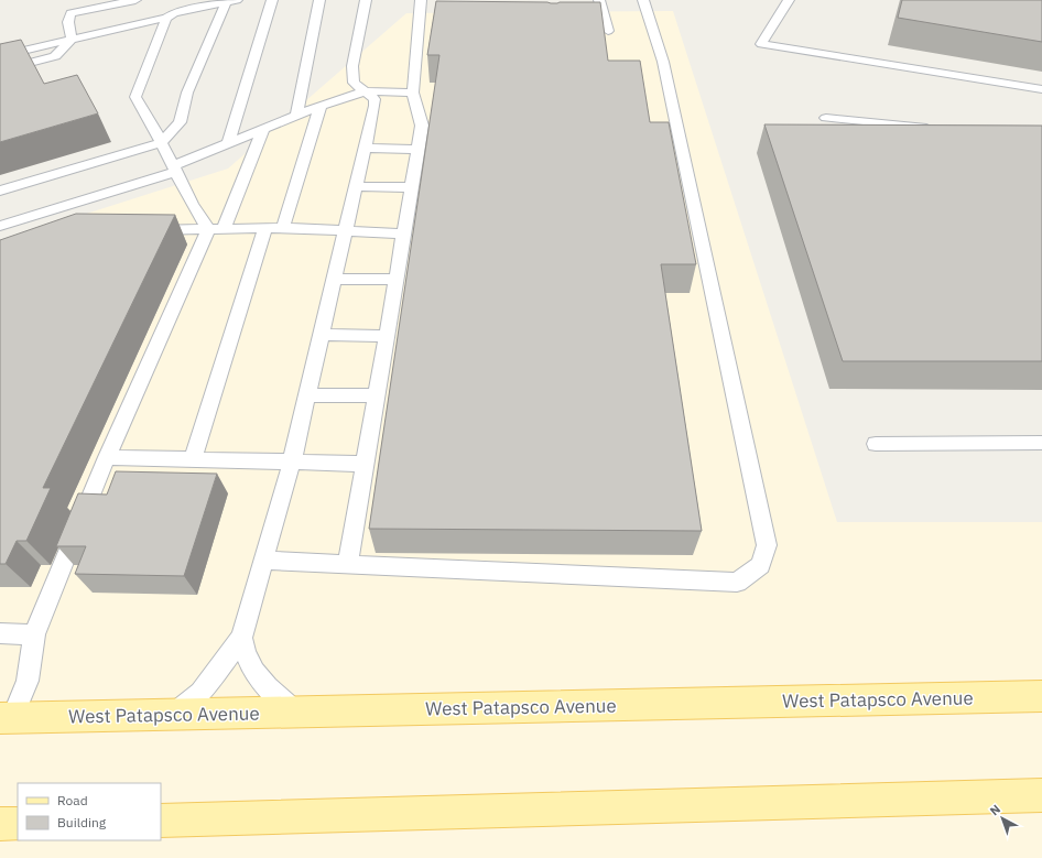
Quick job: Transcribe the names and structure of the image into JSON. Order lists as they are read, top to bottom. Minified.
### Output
{"streets":{"main road":["West Patapsco Avenue"]},"legend":["Road","Building"],"north":"top left"}
